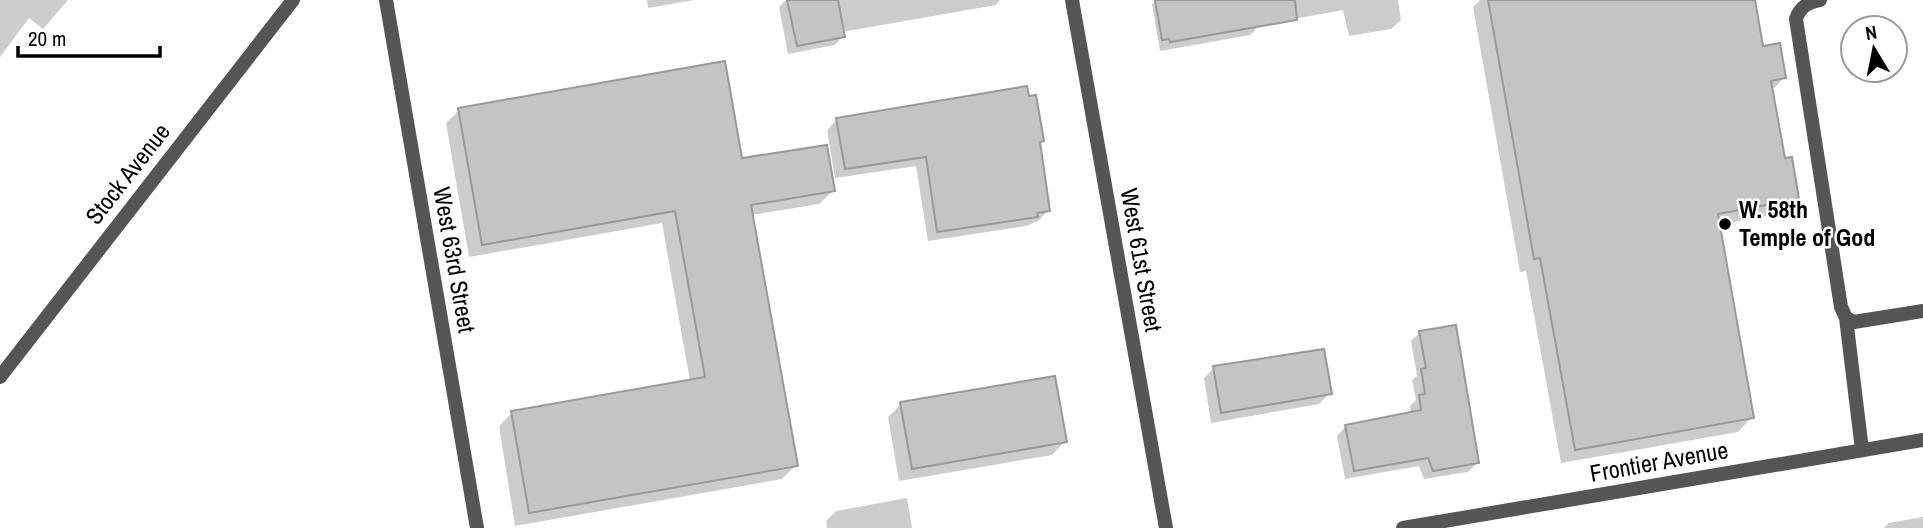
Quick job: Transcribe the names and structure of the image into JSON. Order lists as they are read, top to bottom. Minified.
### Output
{"streets":{"street":["Stock Avenue","West 63rd Street","West 61st Street","Frontier Avenue"]},"places":["W. 58th Temple of God"],"scale_bar":"20 m","north":"top"}
